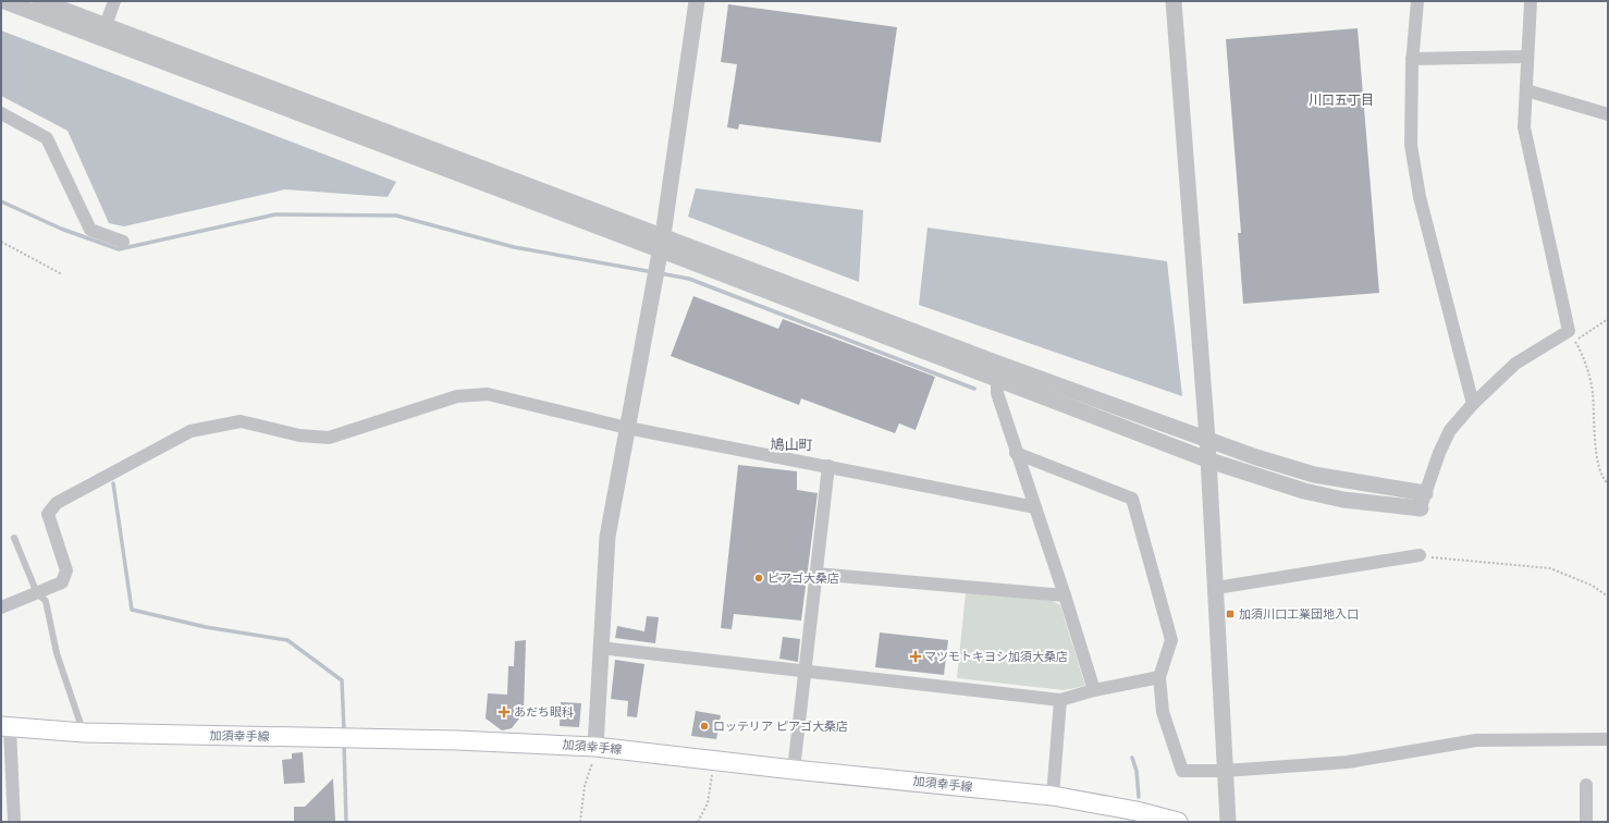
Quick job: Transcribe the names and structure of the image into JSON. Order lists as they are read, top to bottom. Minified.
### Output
{"streets":{"main road":["加須幸手線"]},"districts":["川口五丁目","鳩山町"],"places":{"other":["ピアゴ大桑店","ロッテリア ピアゴ大桑店"],"transit":["加須川口工業団地入口"],"health":["マツモトキヨシ加須大桑店","あだち眼科"]}}
